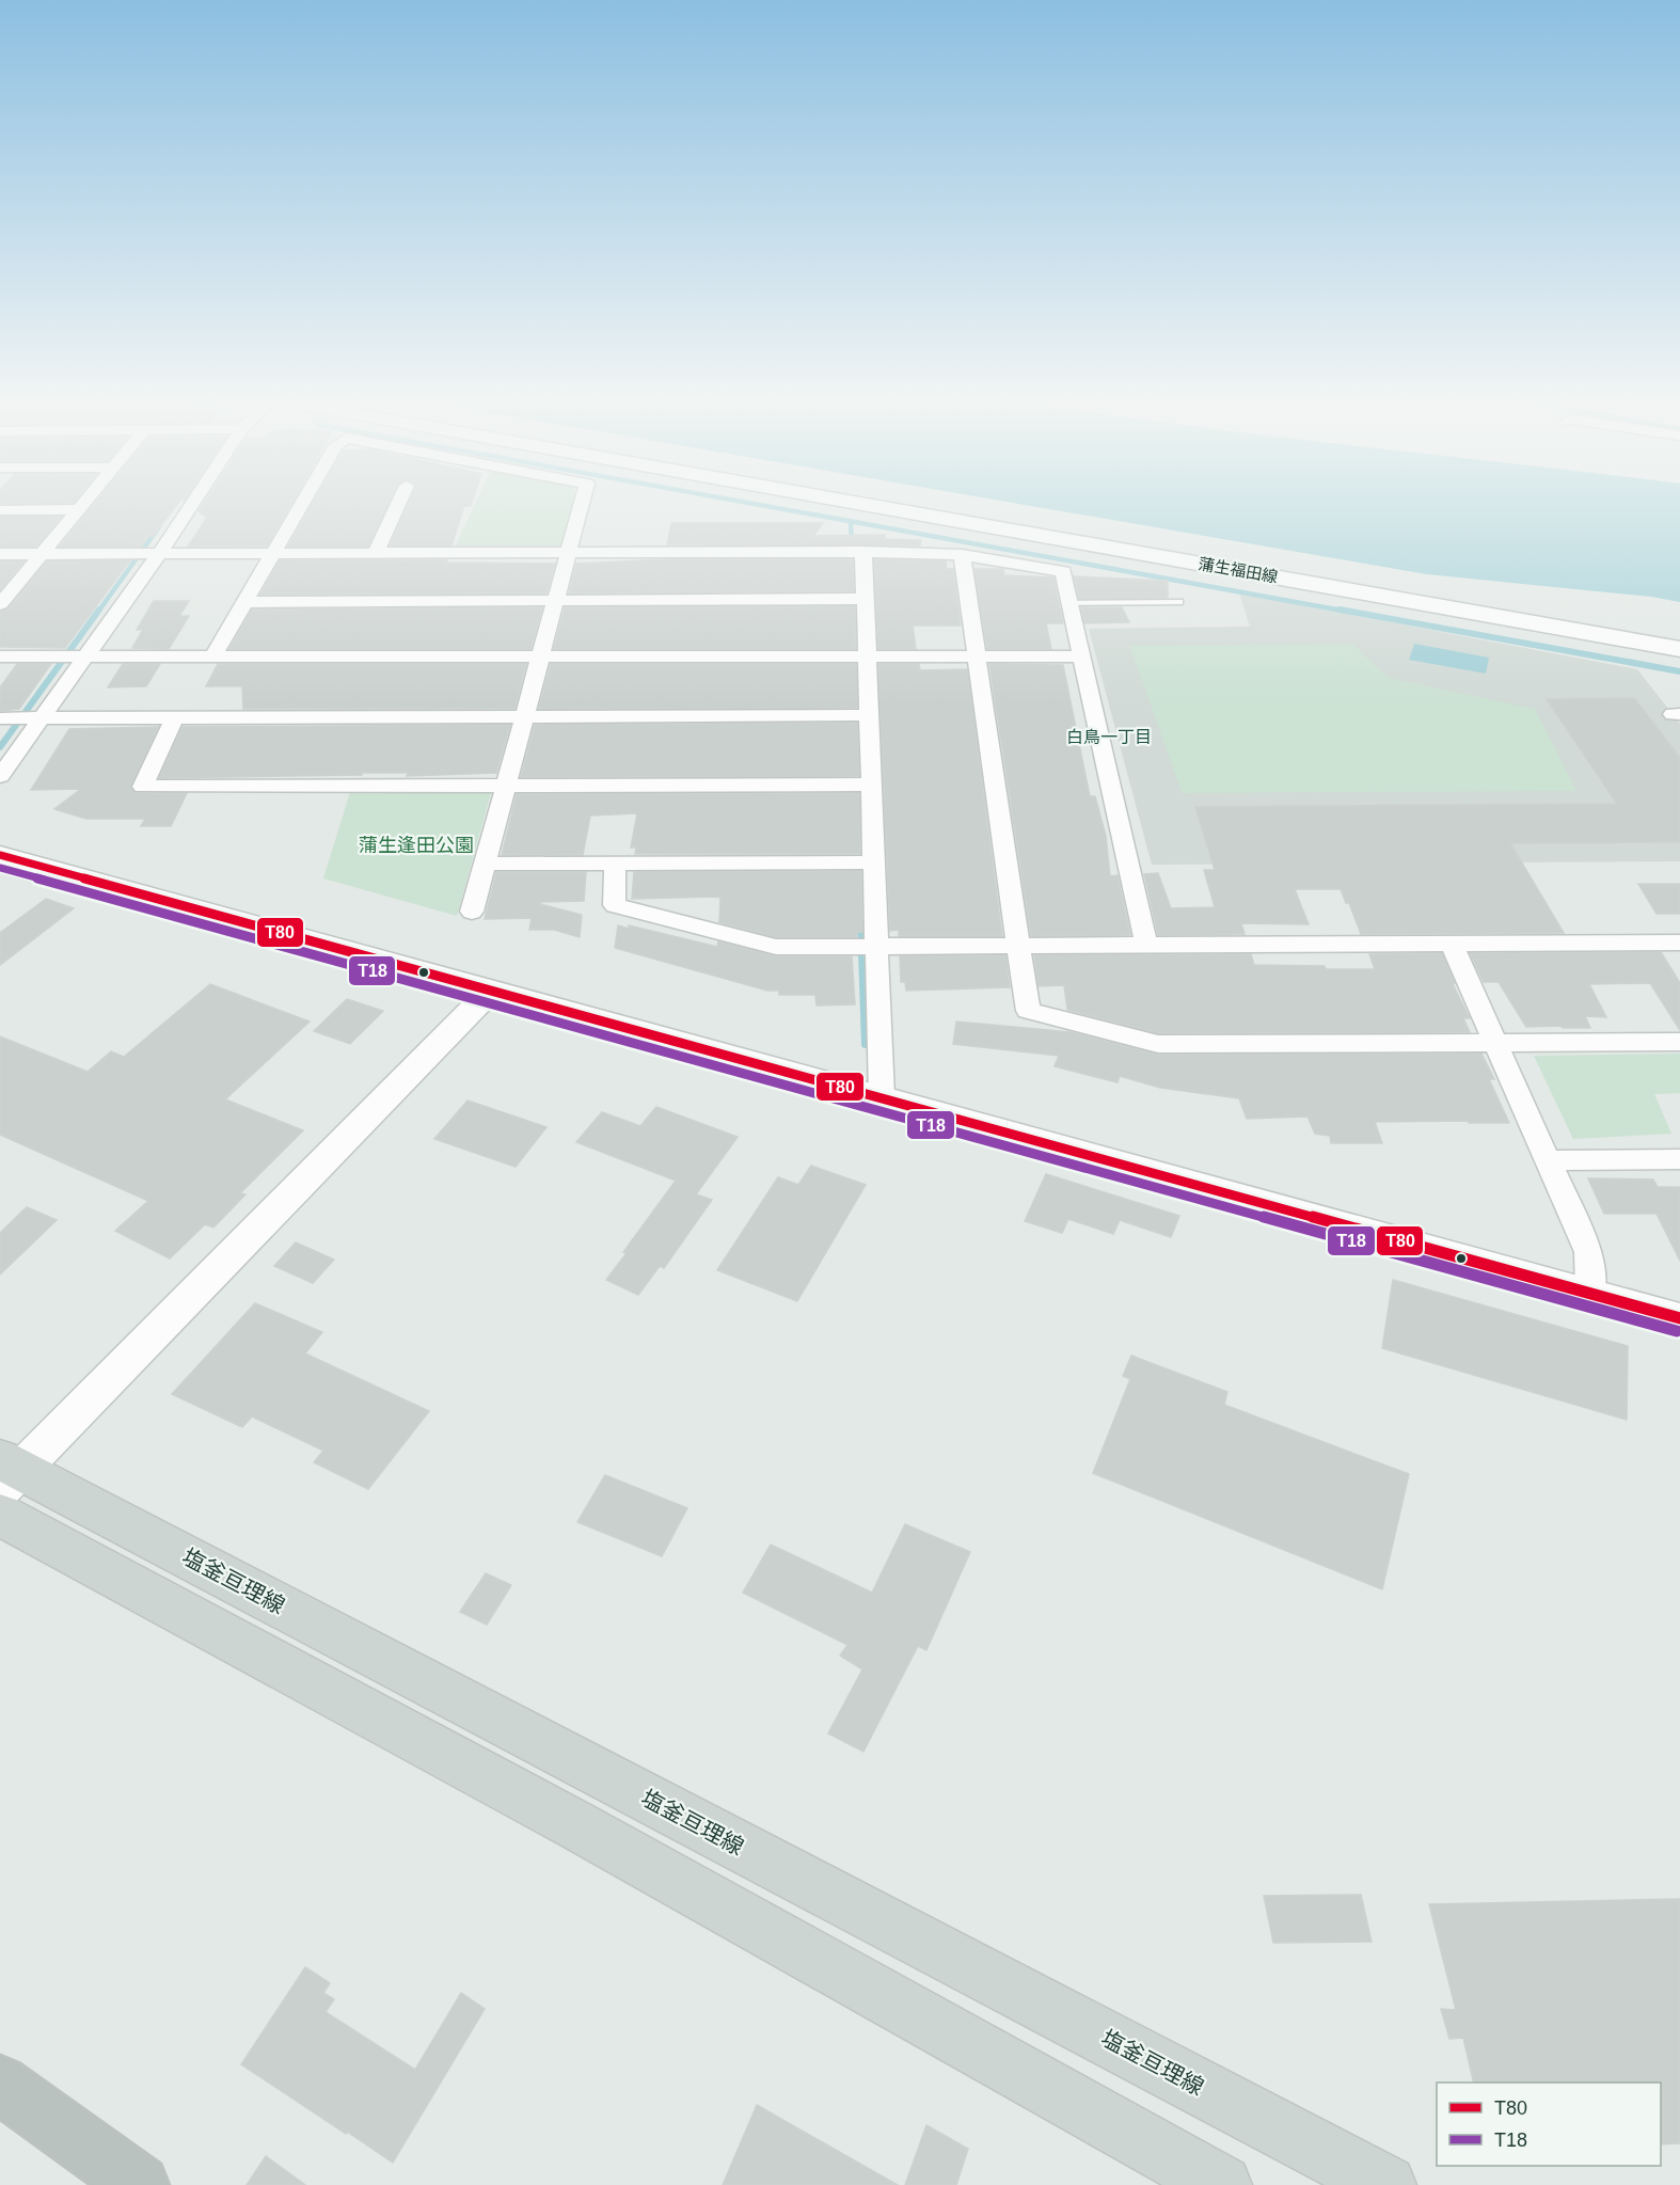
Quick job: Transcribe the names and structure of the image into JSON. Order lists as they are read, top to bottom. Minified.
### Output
{"streets":{"main road":["蒲生福田線","塩釜亘理線"]},"districts":["白鳥一丁目"],"parks":["蒲生逢田公園"],"lines":["transit line T80","transit line T18"],"legend":["T80","T18"]}
